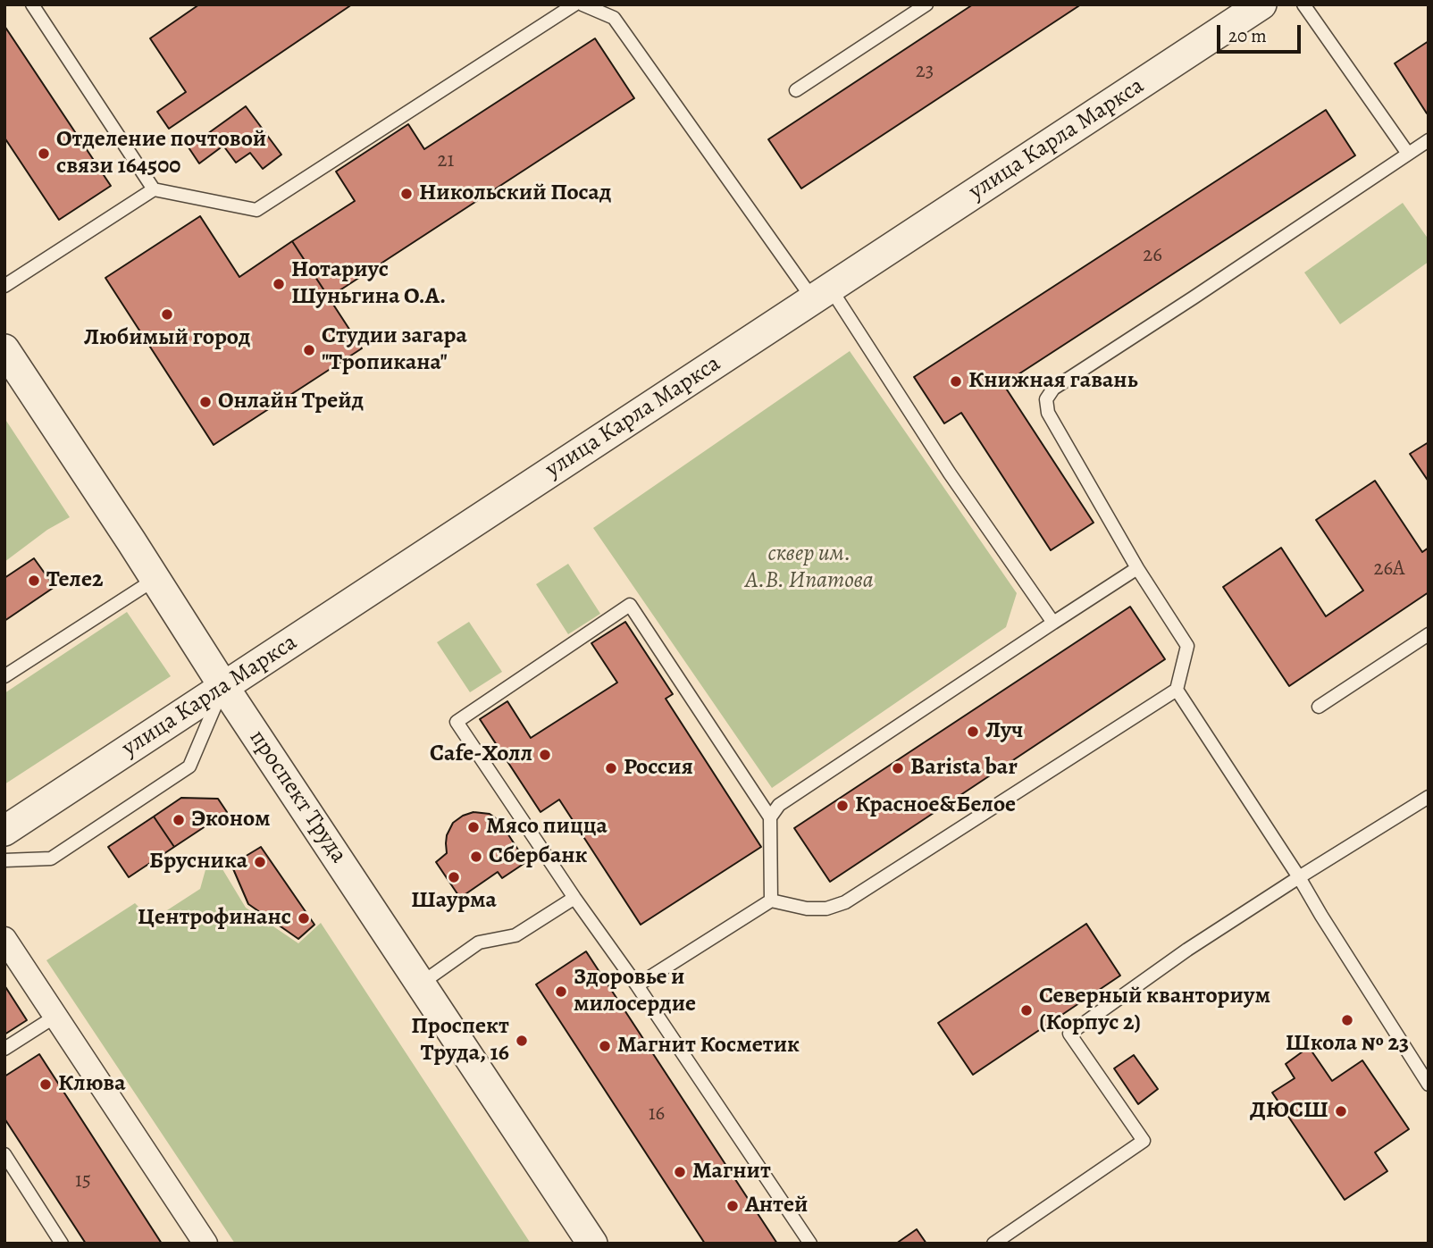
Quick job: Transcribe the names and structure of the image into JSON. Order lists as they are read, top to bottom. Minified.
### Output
{"streets":{"street":["улица Карла Маркса","проспект Труда"]},"crossings":[["улица Карла Маркса","проспект Труда"]],"parks":["сквер им. А.В. Ипатова"],"places":["Отделение почтовой связи 164500","Никольский Посад","Нотариус Шуньгина О.А.","Любимый город","Студии загара \"Тропикана\"","Книжная гавань","Онлайн Трейд","Теле2","Луч","Cafe-Холл","Россия","Barista bar","Красное&Белое","Эконом","Мясо пицца","Сбербанк","Брусника","Шаурма","Центрофинанс","Здоровье и милосердие","Северный кванториум (Корпус 2)","Школа № 23","Проспект Труда, 16","Магнит Косметик","Клюва","ДЮСШ","Магнит","Антей"],"house_numbers":["23","21","26","26А","16","15"],"scale_bar":"20 m"}
